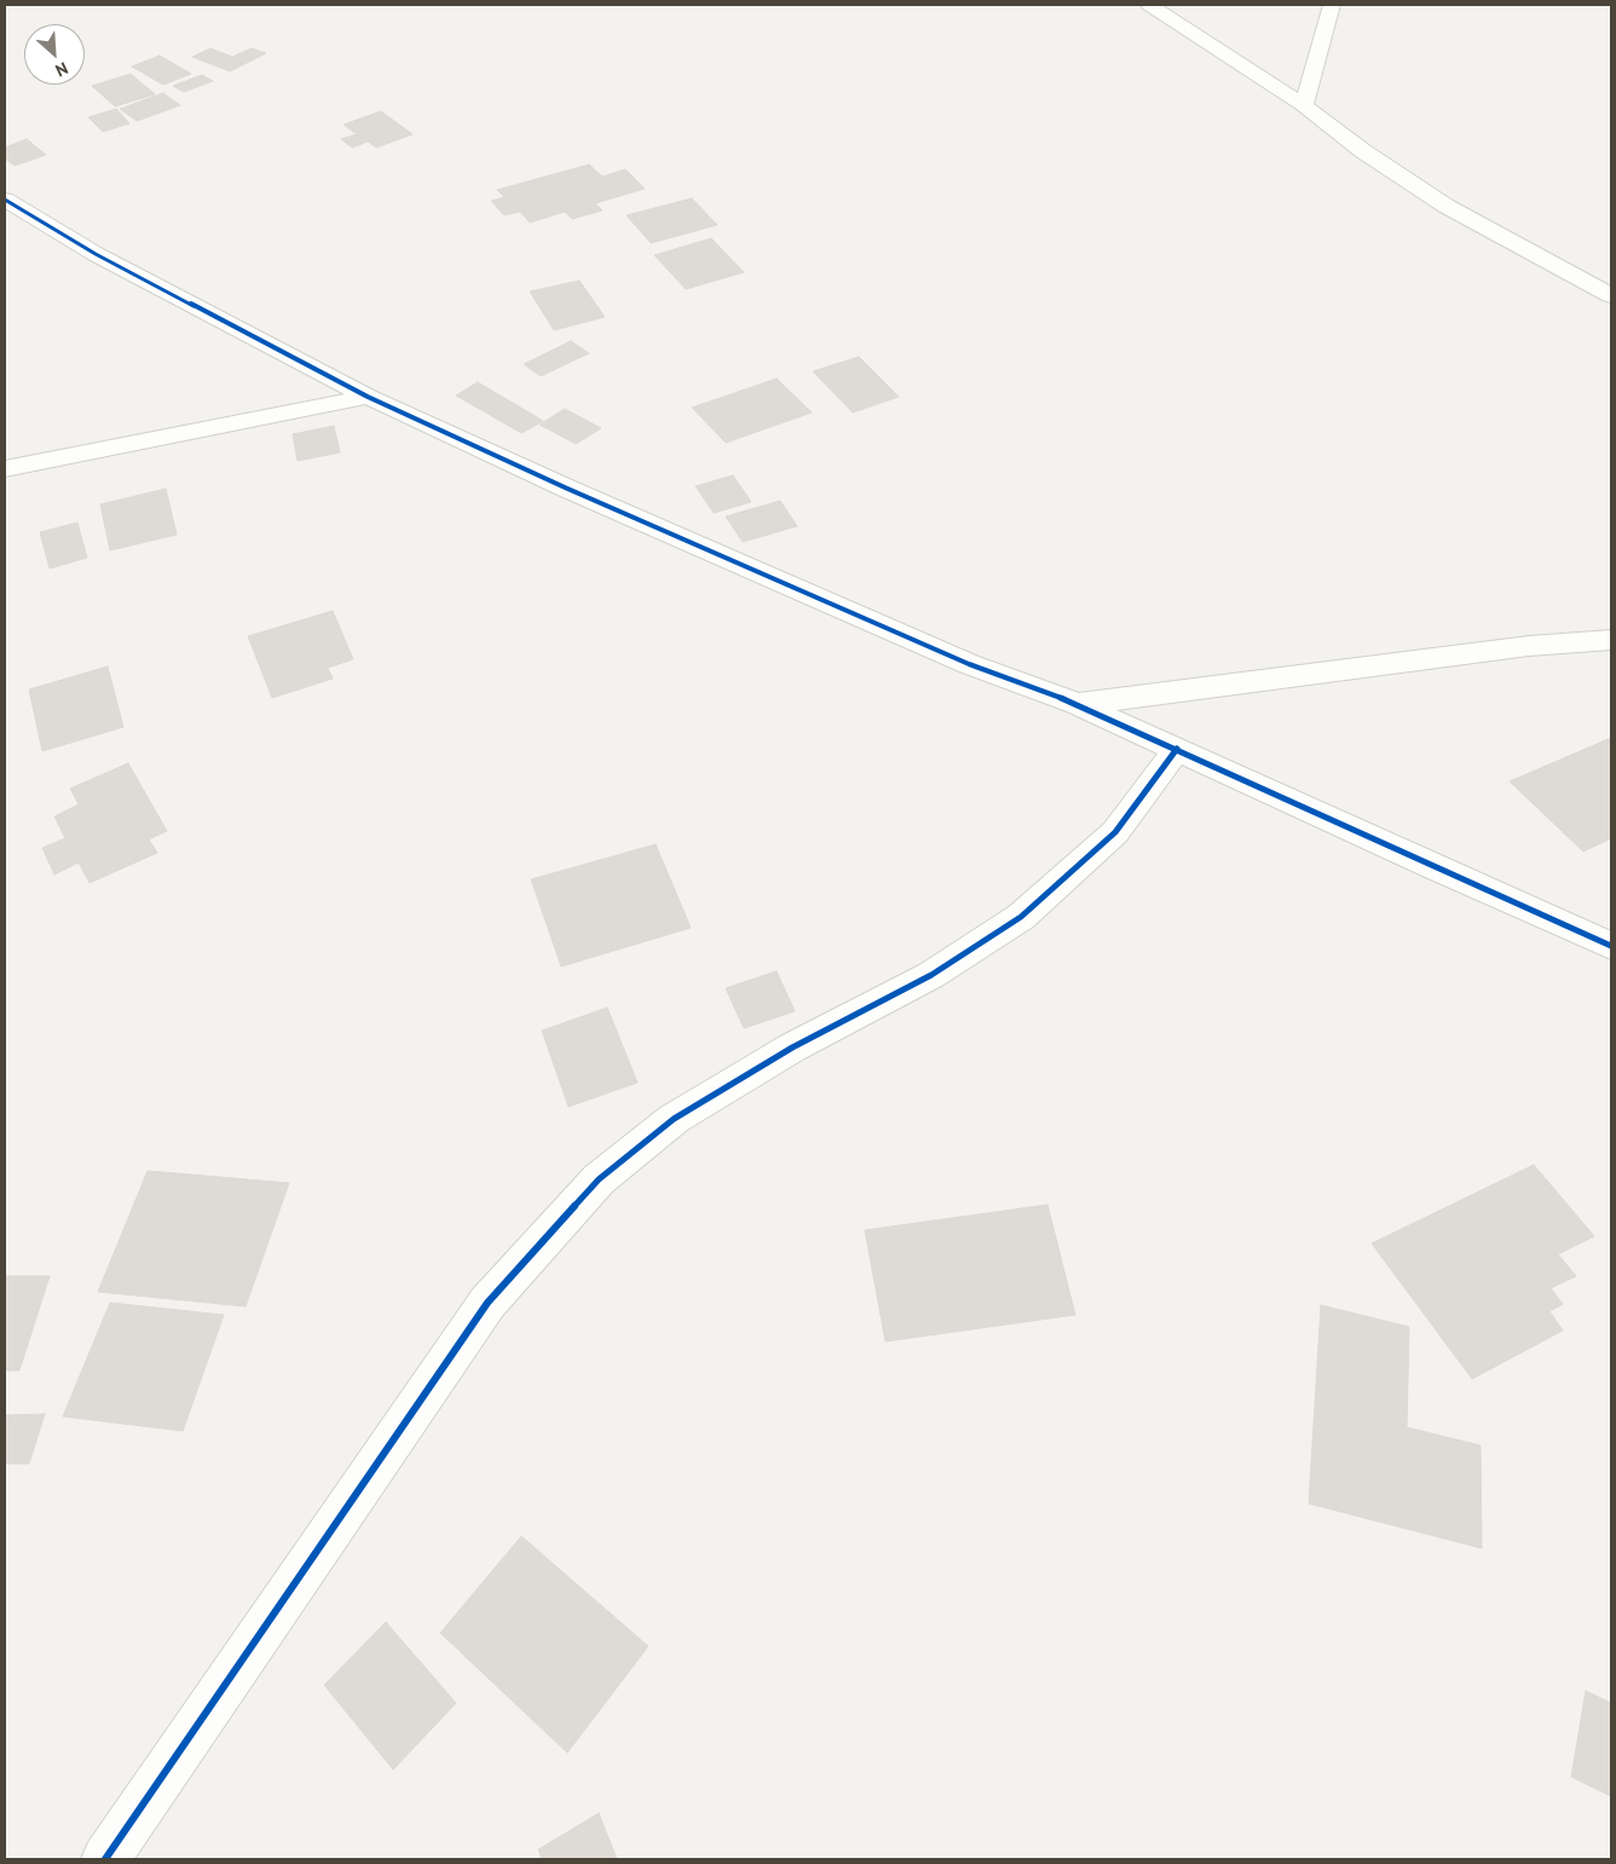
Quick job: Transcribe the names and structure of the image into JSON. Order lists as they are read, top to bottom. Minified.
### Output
{"north":"bottom right"}
